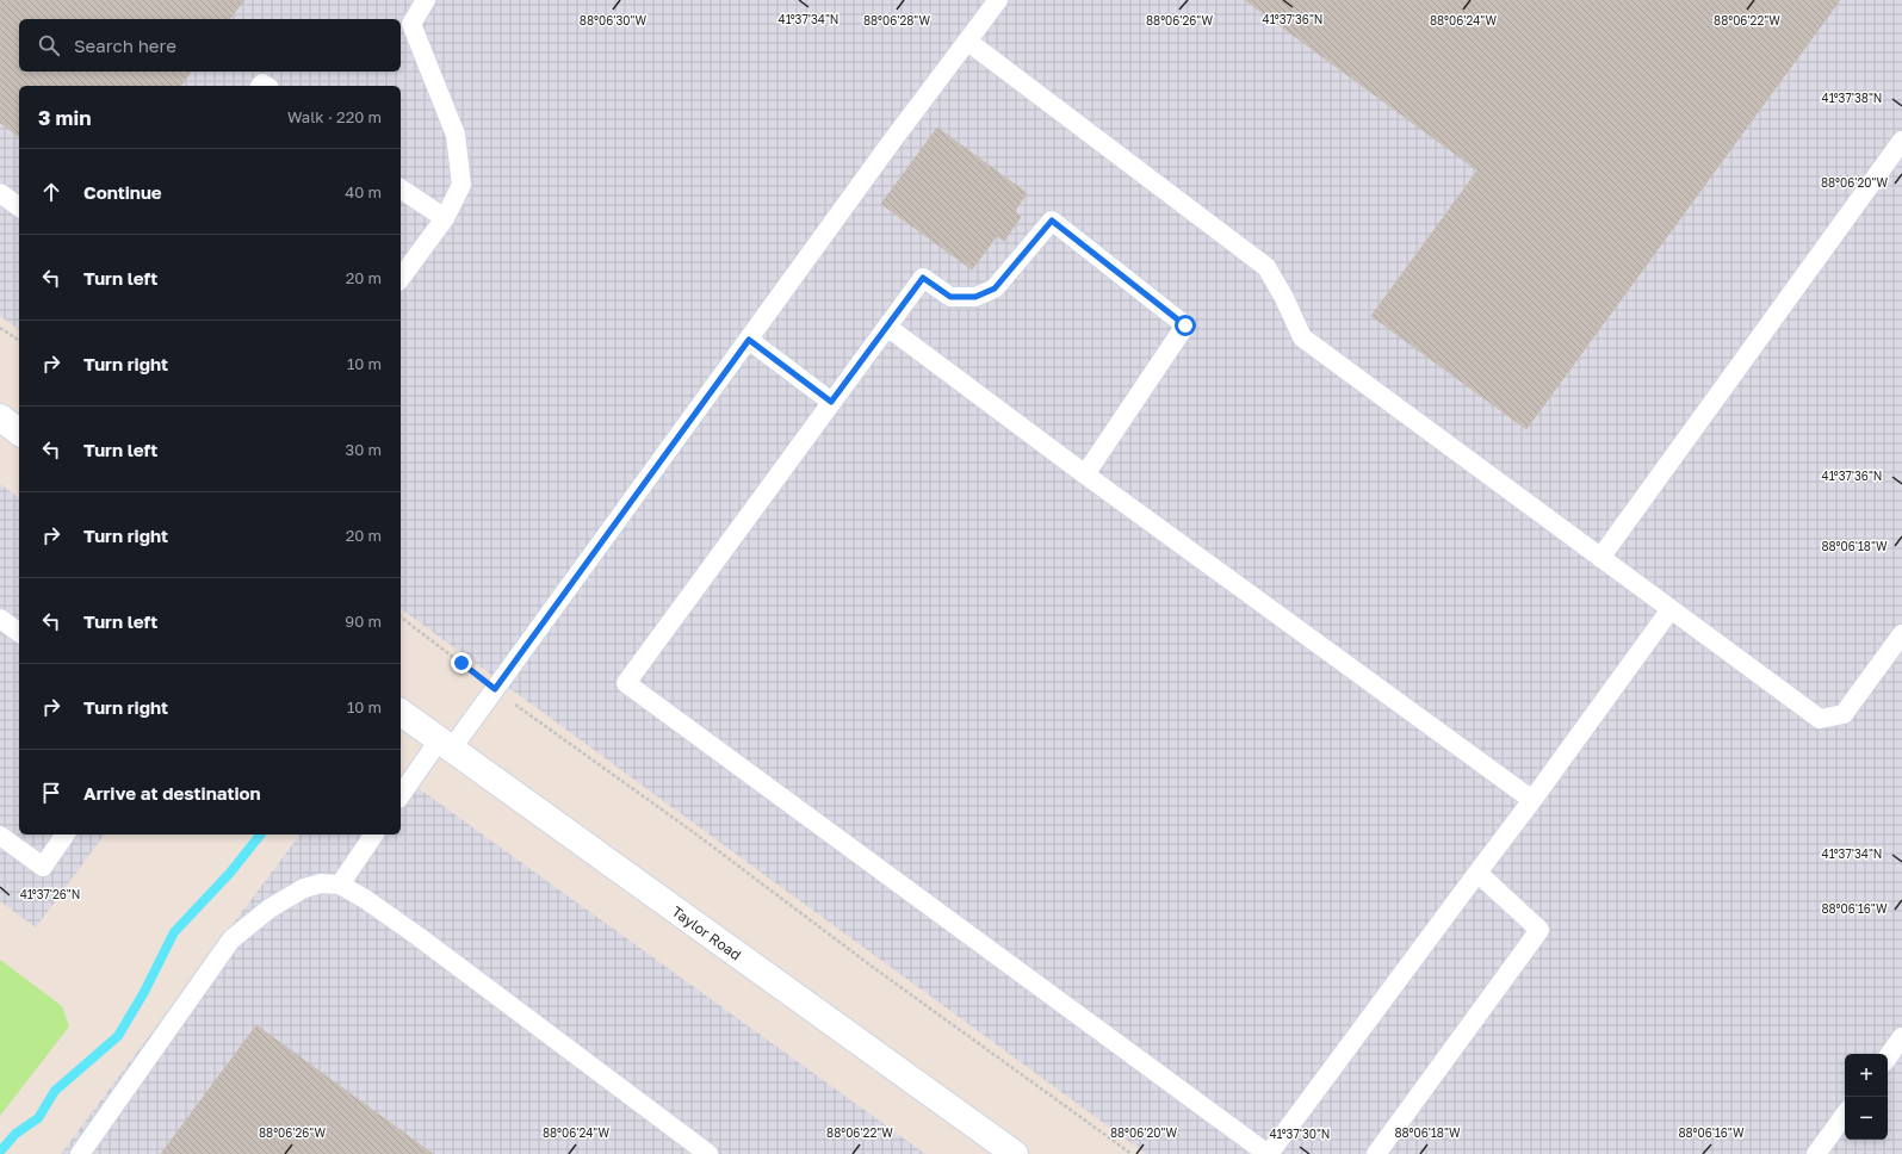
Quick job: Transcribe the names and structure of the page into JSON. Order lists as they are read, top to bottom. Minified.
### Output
{"streets":{"street":["Taylor Road"]},"page":{"search":"Search here","heading":["3 min","Walk · 220 m"],"list":[["Continue","40 m"],["Turn left","20 m"],["Turn right","10 m"],["Turn left","30 m"],["Turn right","20 m"],["Turn left","90 m"],["Turn right","10 m"],"Arrive at destination"],"map_buttons":["+","−"]},"coordinates":["41°37'34\"N","41°37'36\"N","88°06'28\"W","88°06'26\"W","88°06'24\"W","88°06'22\"W","88°06'30\"W","41°37'38\"N","88°06'20\"W","88°06'18\"W","41°37'26\"N","88°06'16\"W","41°37'30\"N"]}
